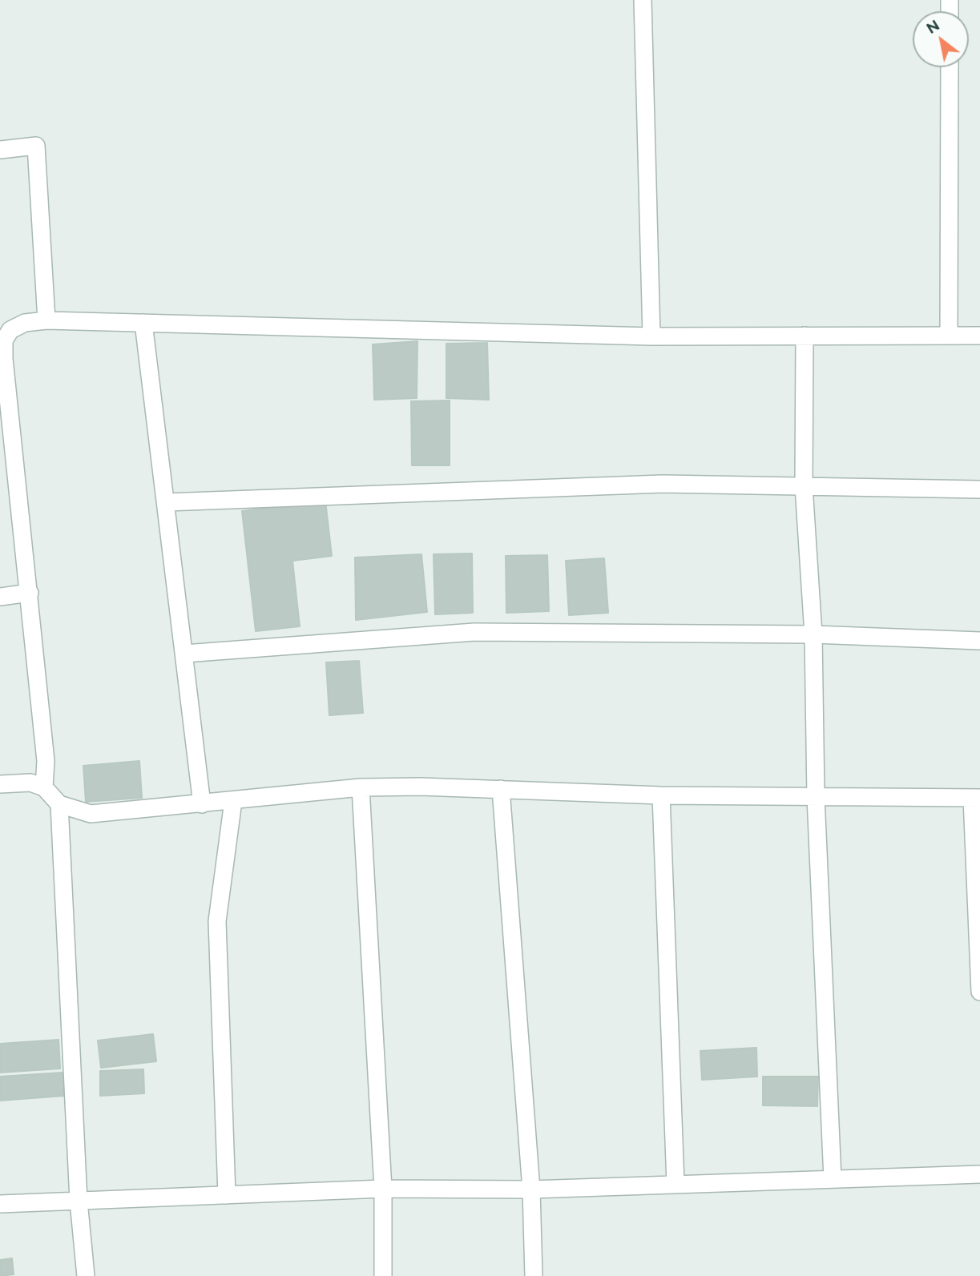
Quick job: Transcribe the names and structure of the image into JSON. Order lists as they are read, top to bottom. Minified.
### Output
{"north":"top left"}
